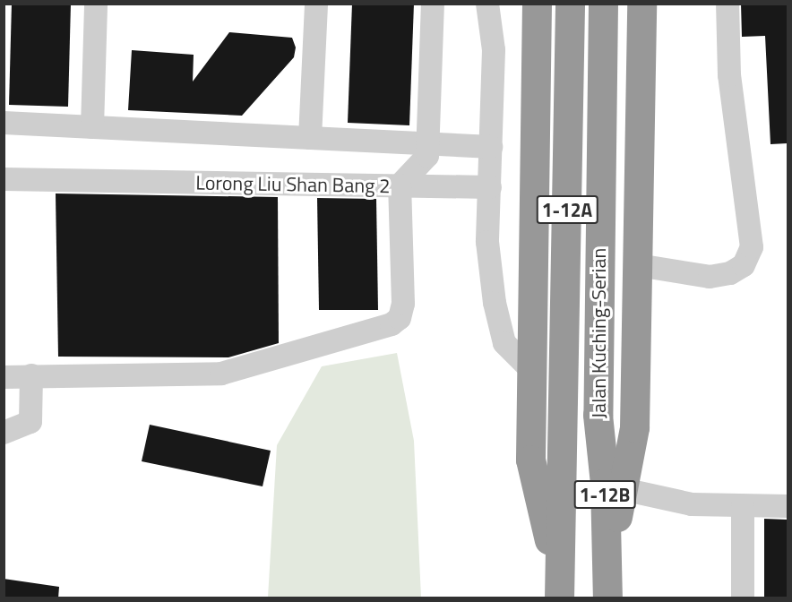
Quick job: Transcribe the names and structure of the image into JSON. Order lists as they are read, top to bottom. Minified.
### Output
{"streets":{"highway":["1-12A","Jalan Kuching-Serian","1-12B"],"lane":["Lorong Liu Shan Bang 2"]}}
